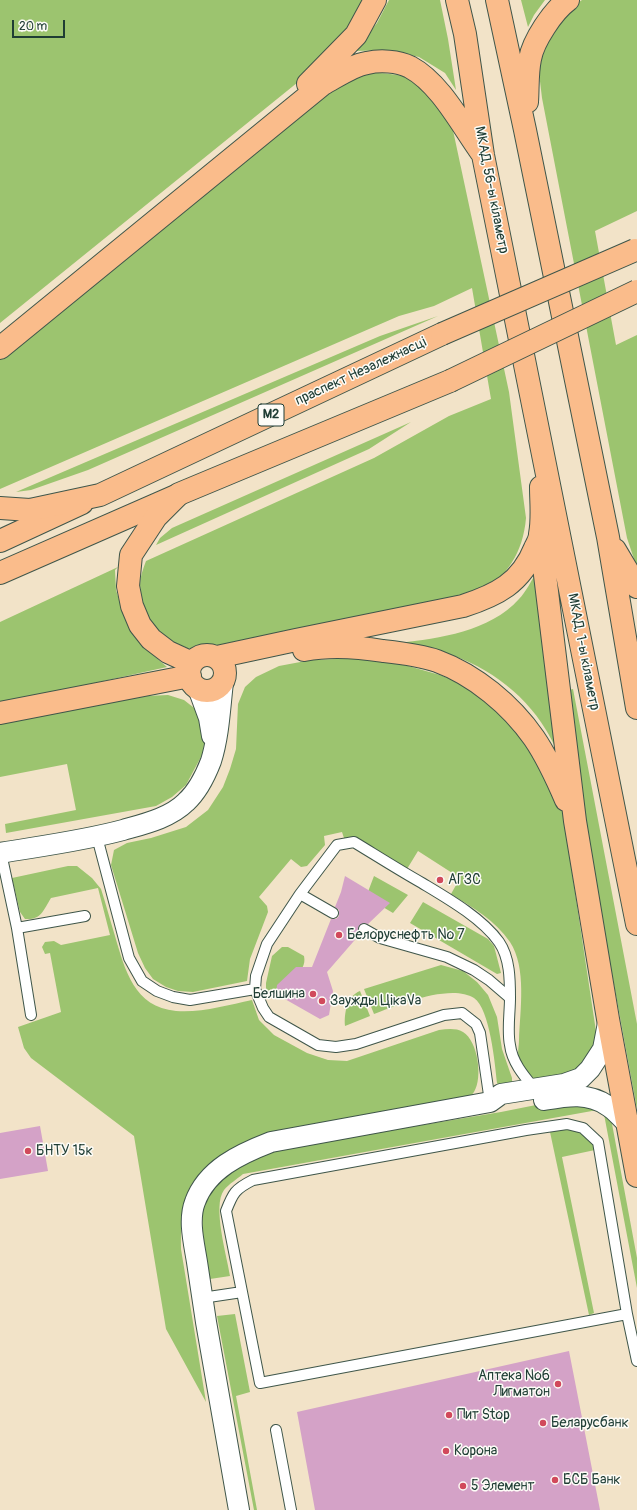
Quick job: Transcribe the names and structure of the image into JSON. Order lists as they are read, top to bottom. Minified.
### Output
{"streets":{"main road":["МКАД, 56-ы кіламетр","праспект Незалежнасці","М2","МКАД, 1-ы кіламетр"]},"crossings":[["МКАД, 56-ы кіламетр","МКАД, 1-ы кіламетр"]],"places":["АГЗС","Белоруснефть № 7","Белшина","Заужды ЦікаVа","БНТУ 15к","Аптека №6 Лигматон","Пит Stop","Беларусбанк","Корона","БСБ Банк","5 Элемент"],"scale_bar":"20 m"}
